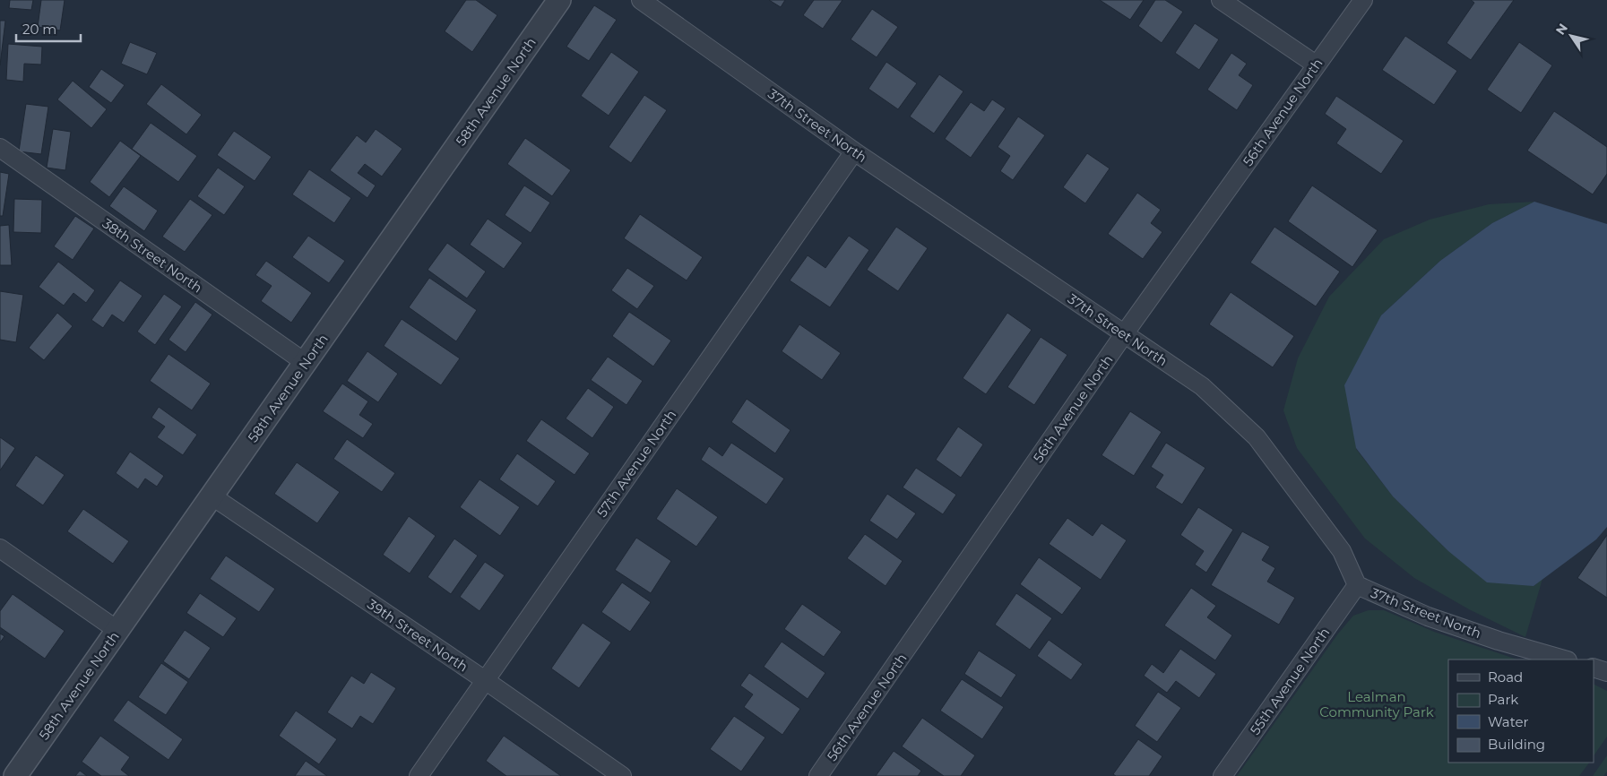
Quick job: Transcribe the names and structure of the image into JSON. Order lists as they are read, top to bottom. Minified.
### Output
{"streets":{"street":["58th Avenue North","56th Avenue North","37th Street North","38th Street North","57th Avenue North","39th Street North","55th Avenue North"]},"crossings":[["58th Avenue North","38th Street North"],["58th Avenue North","39th Street North"],["56th Avenue North","37th Street North"],["37th Street North","57th Avenue North"],["37th Street North","55th Avenue North"],["57th Avenue North","39th Street North"]],"parks":["Lealman Community Park"],"legend":["Road","Park","Water","Building"],"scale_bar":"20 m","north":"top left"}
